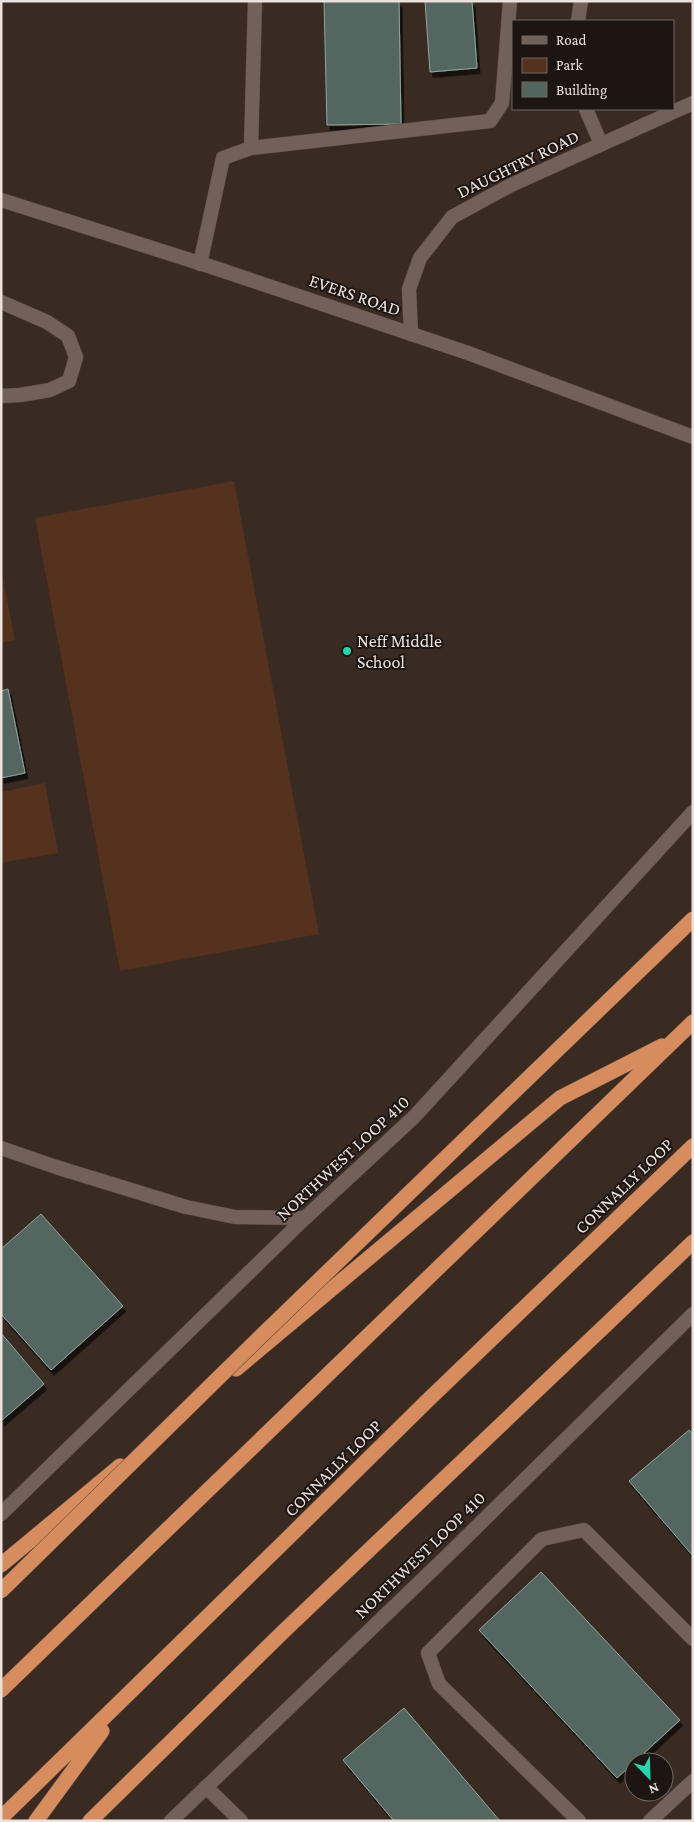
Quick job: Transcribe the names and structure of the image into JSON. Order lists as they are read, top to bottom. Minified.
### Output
{"streets":{"highway":["CONNALLY LOOP"],"main road":["DAUGHTRY ROAD","EVERS ROAD","NORTHWEST LOOP 410"]},"crossings":[["DAUGHTRY ROAD","EVERS ROAD"]],"places":["Neff Middle School"],"legend":["Road","Park","Building"],"north":"bottom right"}
